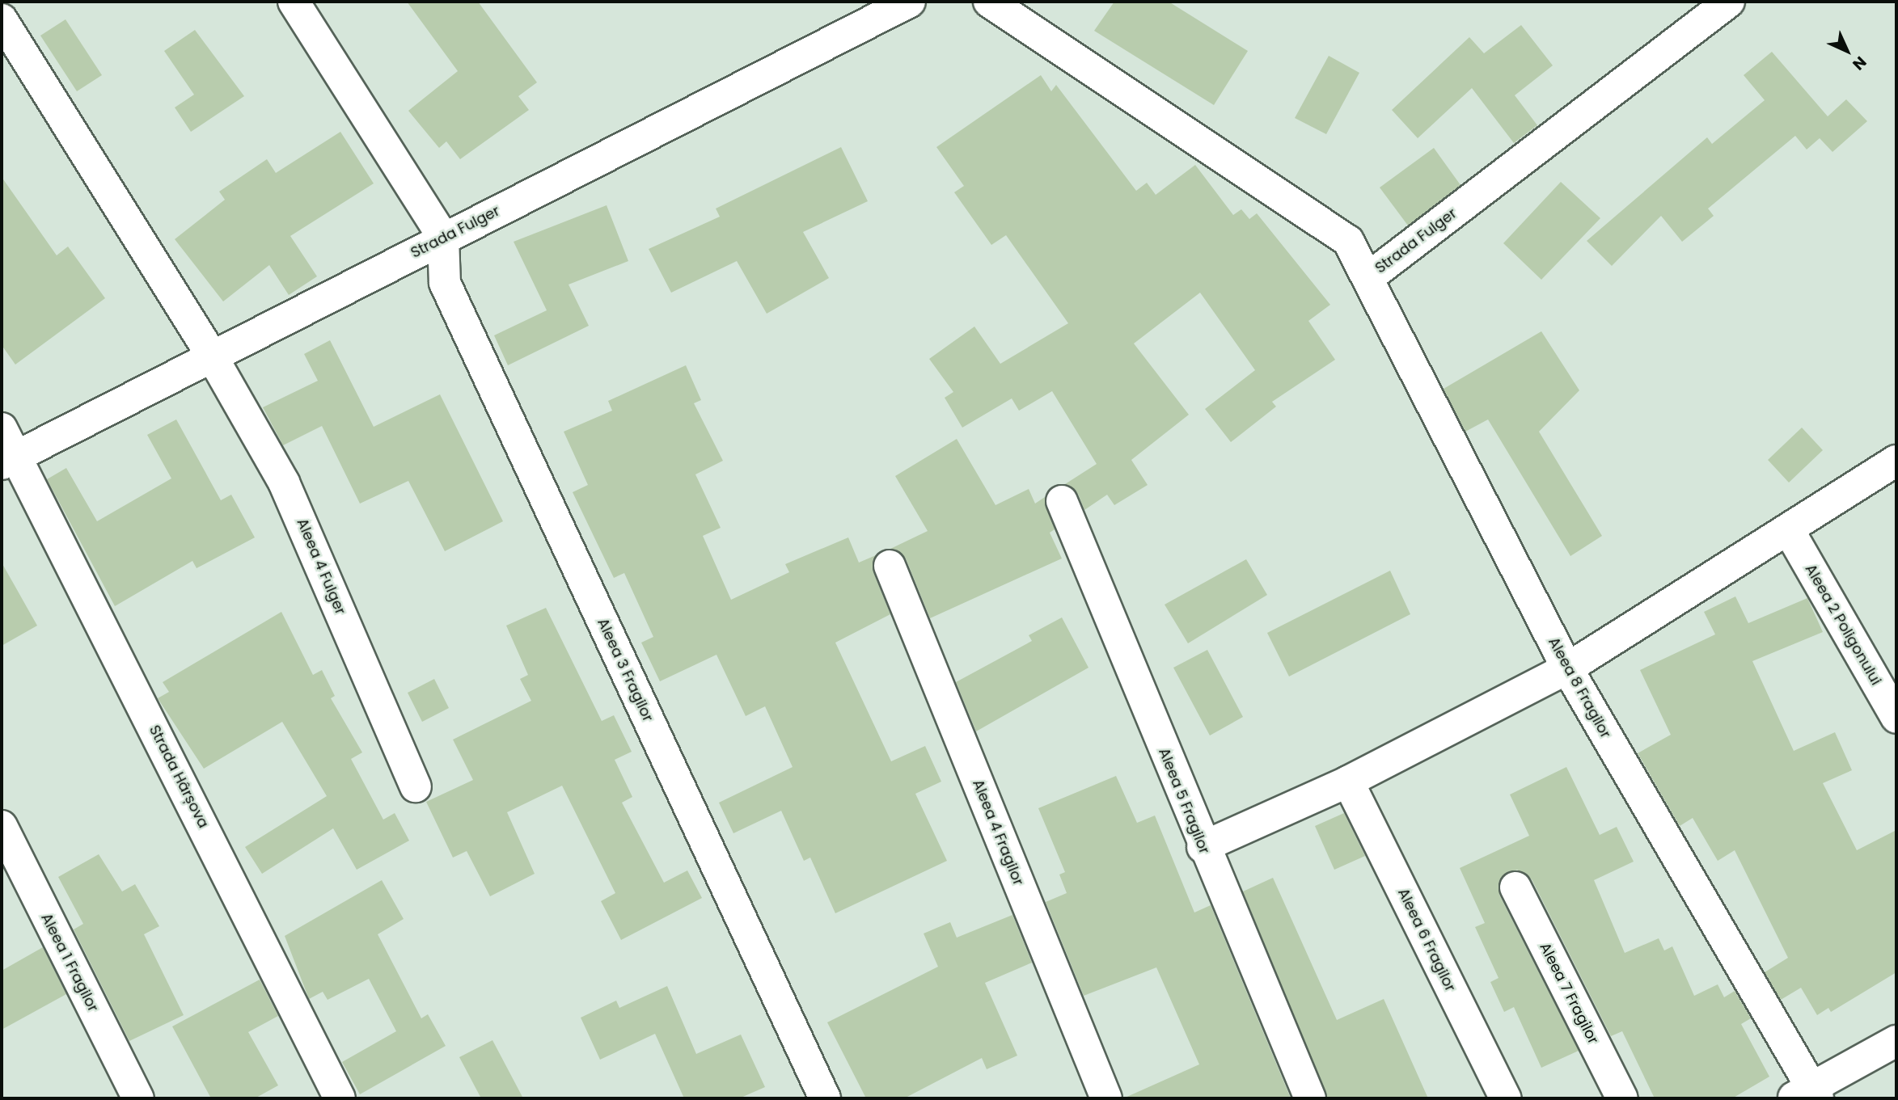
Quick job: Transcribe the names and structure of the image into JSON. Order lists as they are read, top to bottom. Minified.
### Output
{"streets":{"street":["Strada Fulger","Aleea 4 Fulger","Aleea 2 Poligonului","Aleea 3 Fragilor","Aleea 8 Fragilor","Strada Hârșova","Aleea 5 Fragilor","Aleea 4 Fragilor","Aleea 6 Fragilor","Aleea 1 Fragilor","Aleea 7 Fragilor"]},"crossings":[["Strada Fulger","Aleea 4 Fulger"],["Strada Fulger","Aleea 3 Fragilor"],["Strada Fulger","Aleea 8 Fragilor"],["Strada Fulger","Strada Hârșova"]],"north":"bottom right"}
